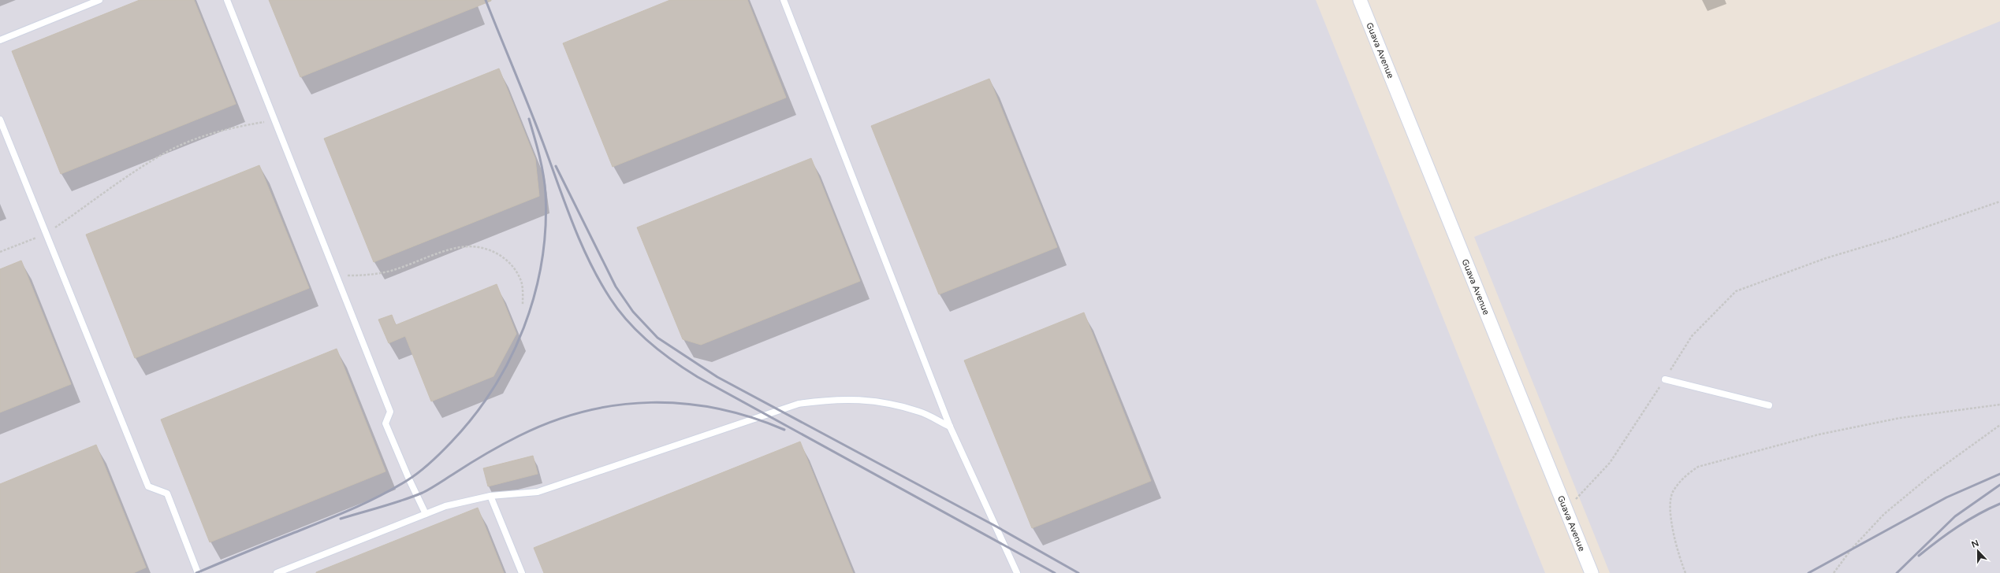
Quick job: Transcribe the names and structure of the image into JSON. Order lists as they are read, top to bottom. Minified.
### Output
{"streets":{"street":["Guava Avenue"]},"north":"top"}
